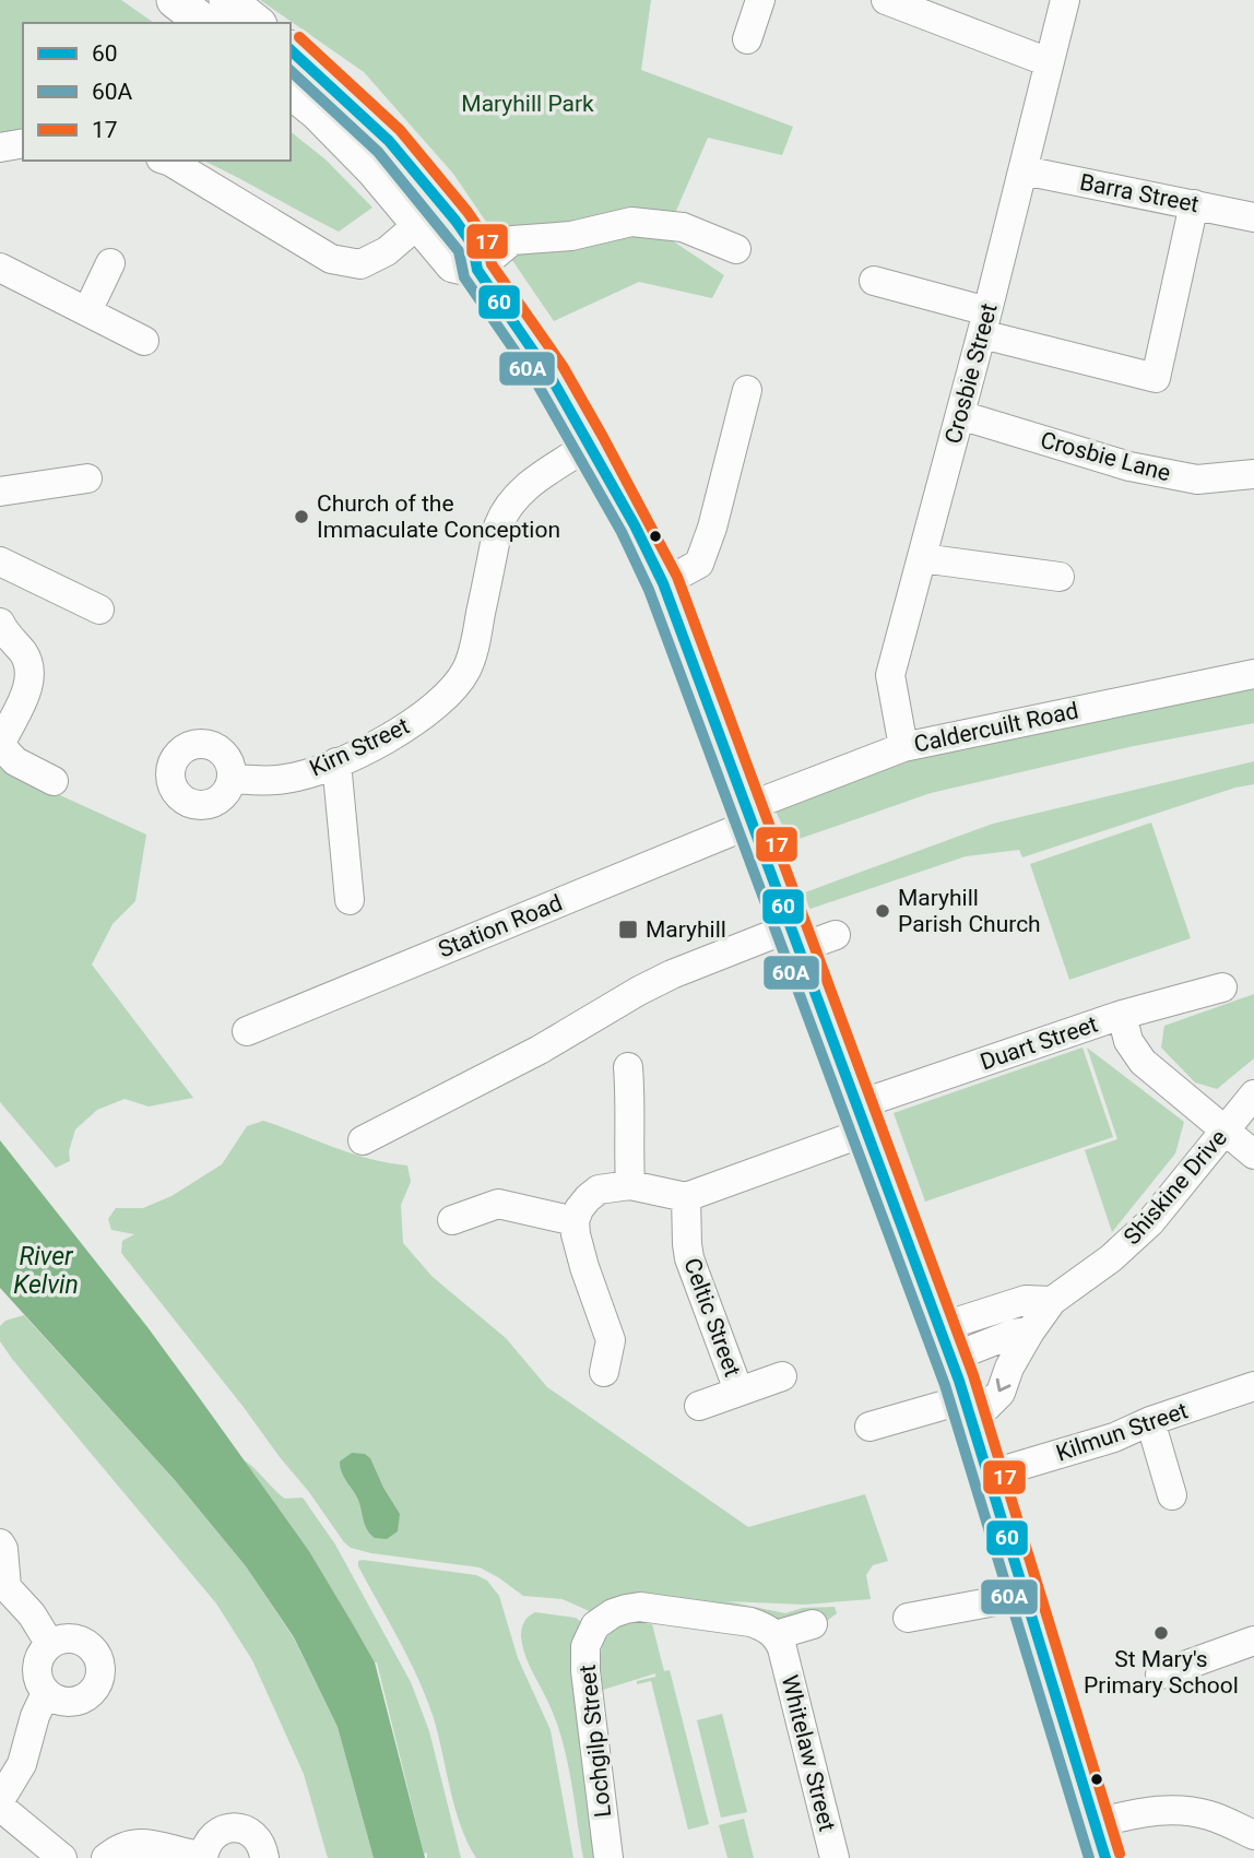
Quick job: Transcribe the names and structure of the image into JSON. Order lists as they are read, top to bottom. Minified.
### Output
{"streets":{"street":["Barra Street","Crosbie Street","Crosbie Lane","Caldercuilt Road","Kirn Street","Station Road","Duart Street","Shiskine Drive","Celtic Street","Kilmun Street","Lochgilp Street","Whitelaw Street"]},"crossings":[["Barra Street","Crosbie Street"],["Crosbie Street","Crosbie Lane"],["Crosbie Street","Caldercuilt Road"],["Caldercuilt Road","Station Road"],["Lochgilp Street","Whitelaw Street"]],"water":["River Kelvin"],"parks":["Maryhill Park"],"places":{"other":["Church of the Immaculate Conception","Maryhill Parish Church","St Mary's Primary School"],"transit":["Maryhill"]},"lines":["transit line 17","transit line 60","transit line 60A"],"legend":["60","60A","17"]}
